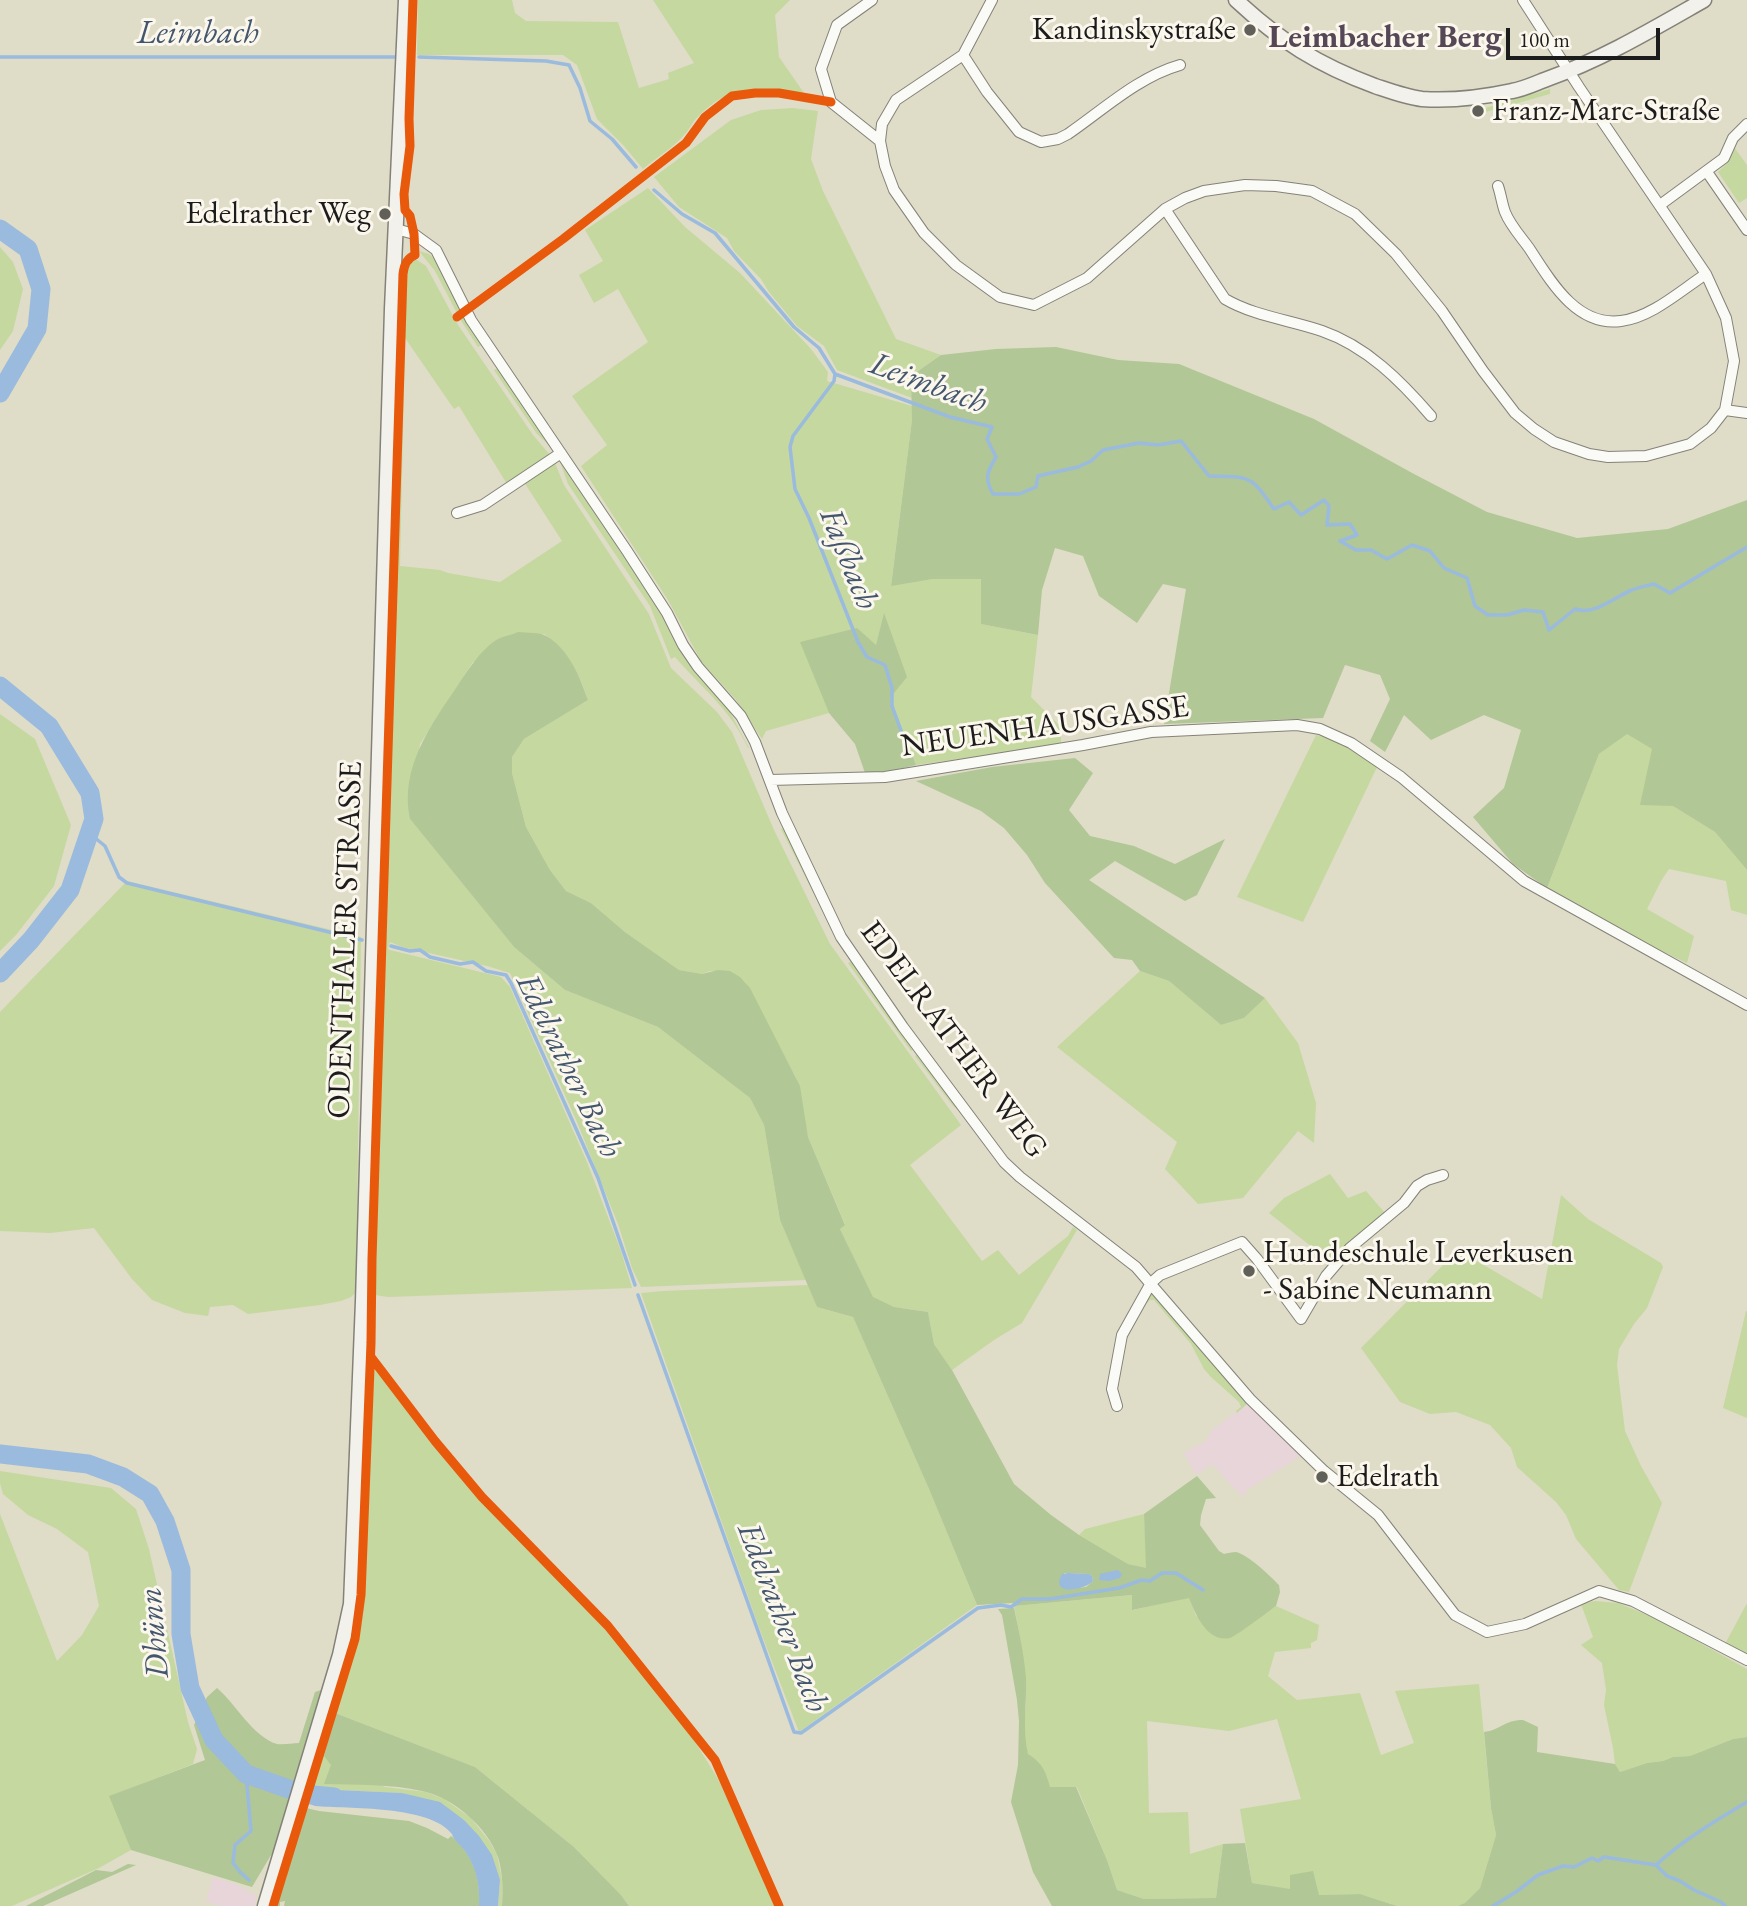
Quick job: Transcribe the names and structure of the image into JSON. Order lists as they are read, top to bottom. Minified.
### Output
{"streets":{"main road":["ODENTHALER STRASSE"],"street":["NEUENHAUSGASSE","EDELRATHER WEG"]},"crossings":[["NEUENHAUSGASSE","EDELRATHER WEG"],["ODENTHALER STRASSE","EDELRATHER WEG"]],"districts":["Leimbacher Berg"],"water":["Leimbach","Faßbach","Edelrather Bach","Dhünn"],"places":["Kandinskystraße","Franz-Marc-Straße","Edelrather Weg","Hundeschule Leverkusen - Sabine Neumann","Edelrath"],"scale_bar":"100 m"}
